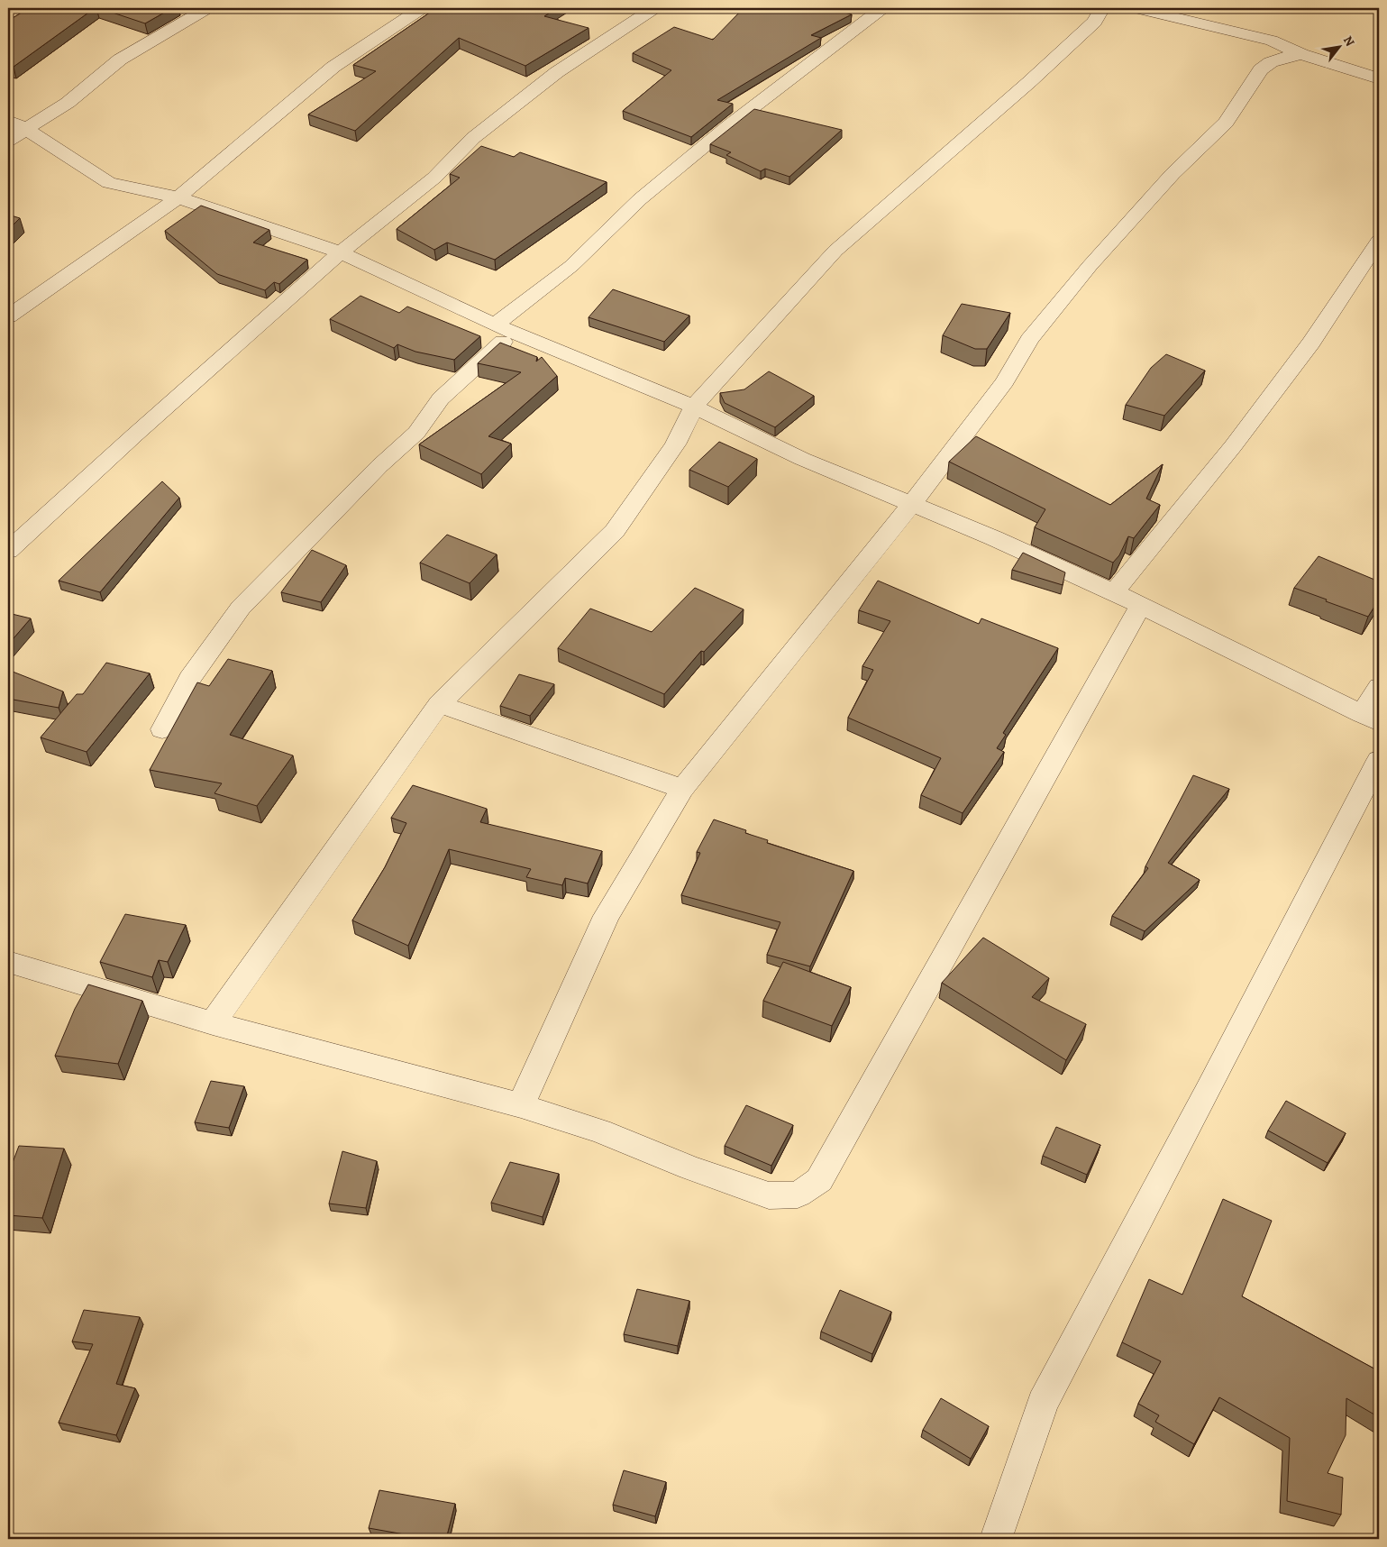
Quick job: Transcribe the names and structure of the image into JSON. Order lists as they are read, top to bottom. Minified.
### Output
{"north":"top right"}
